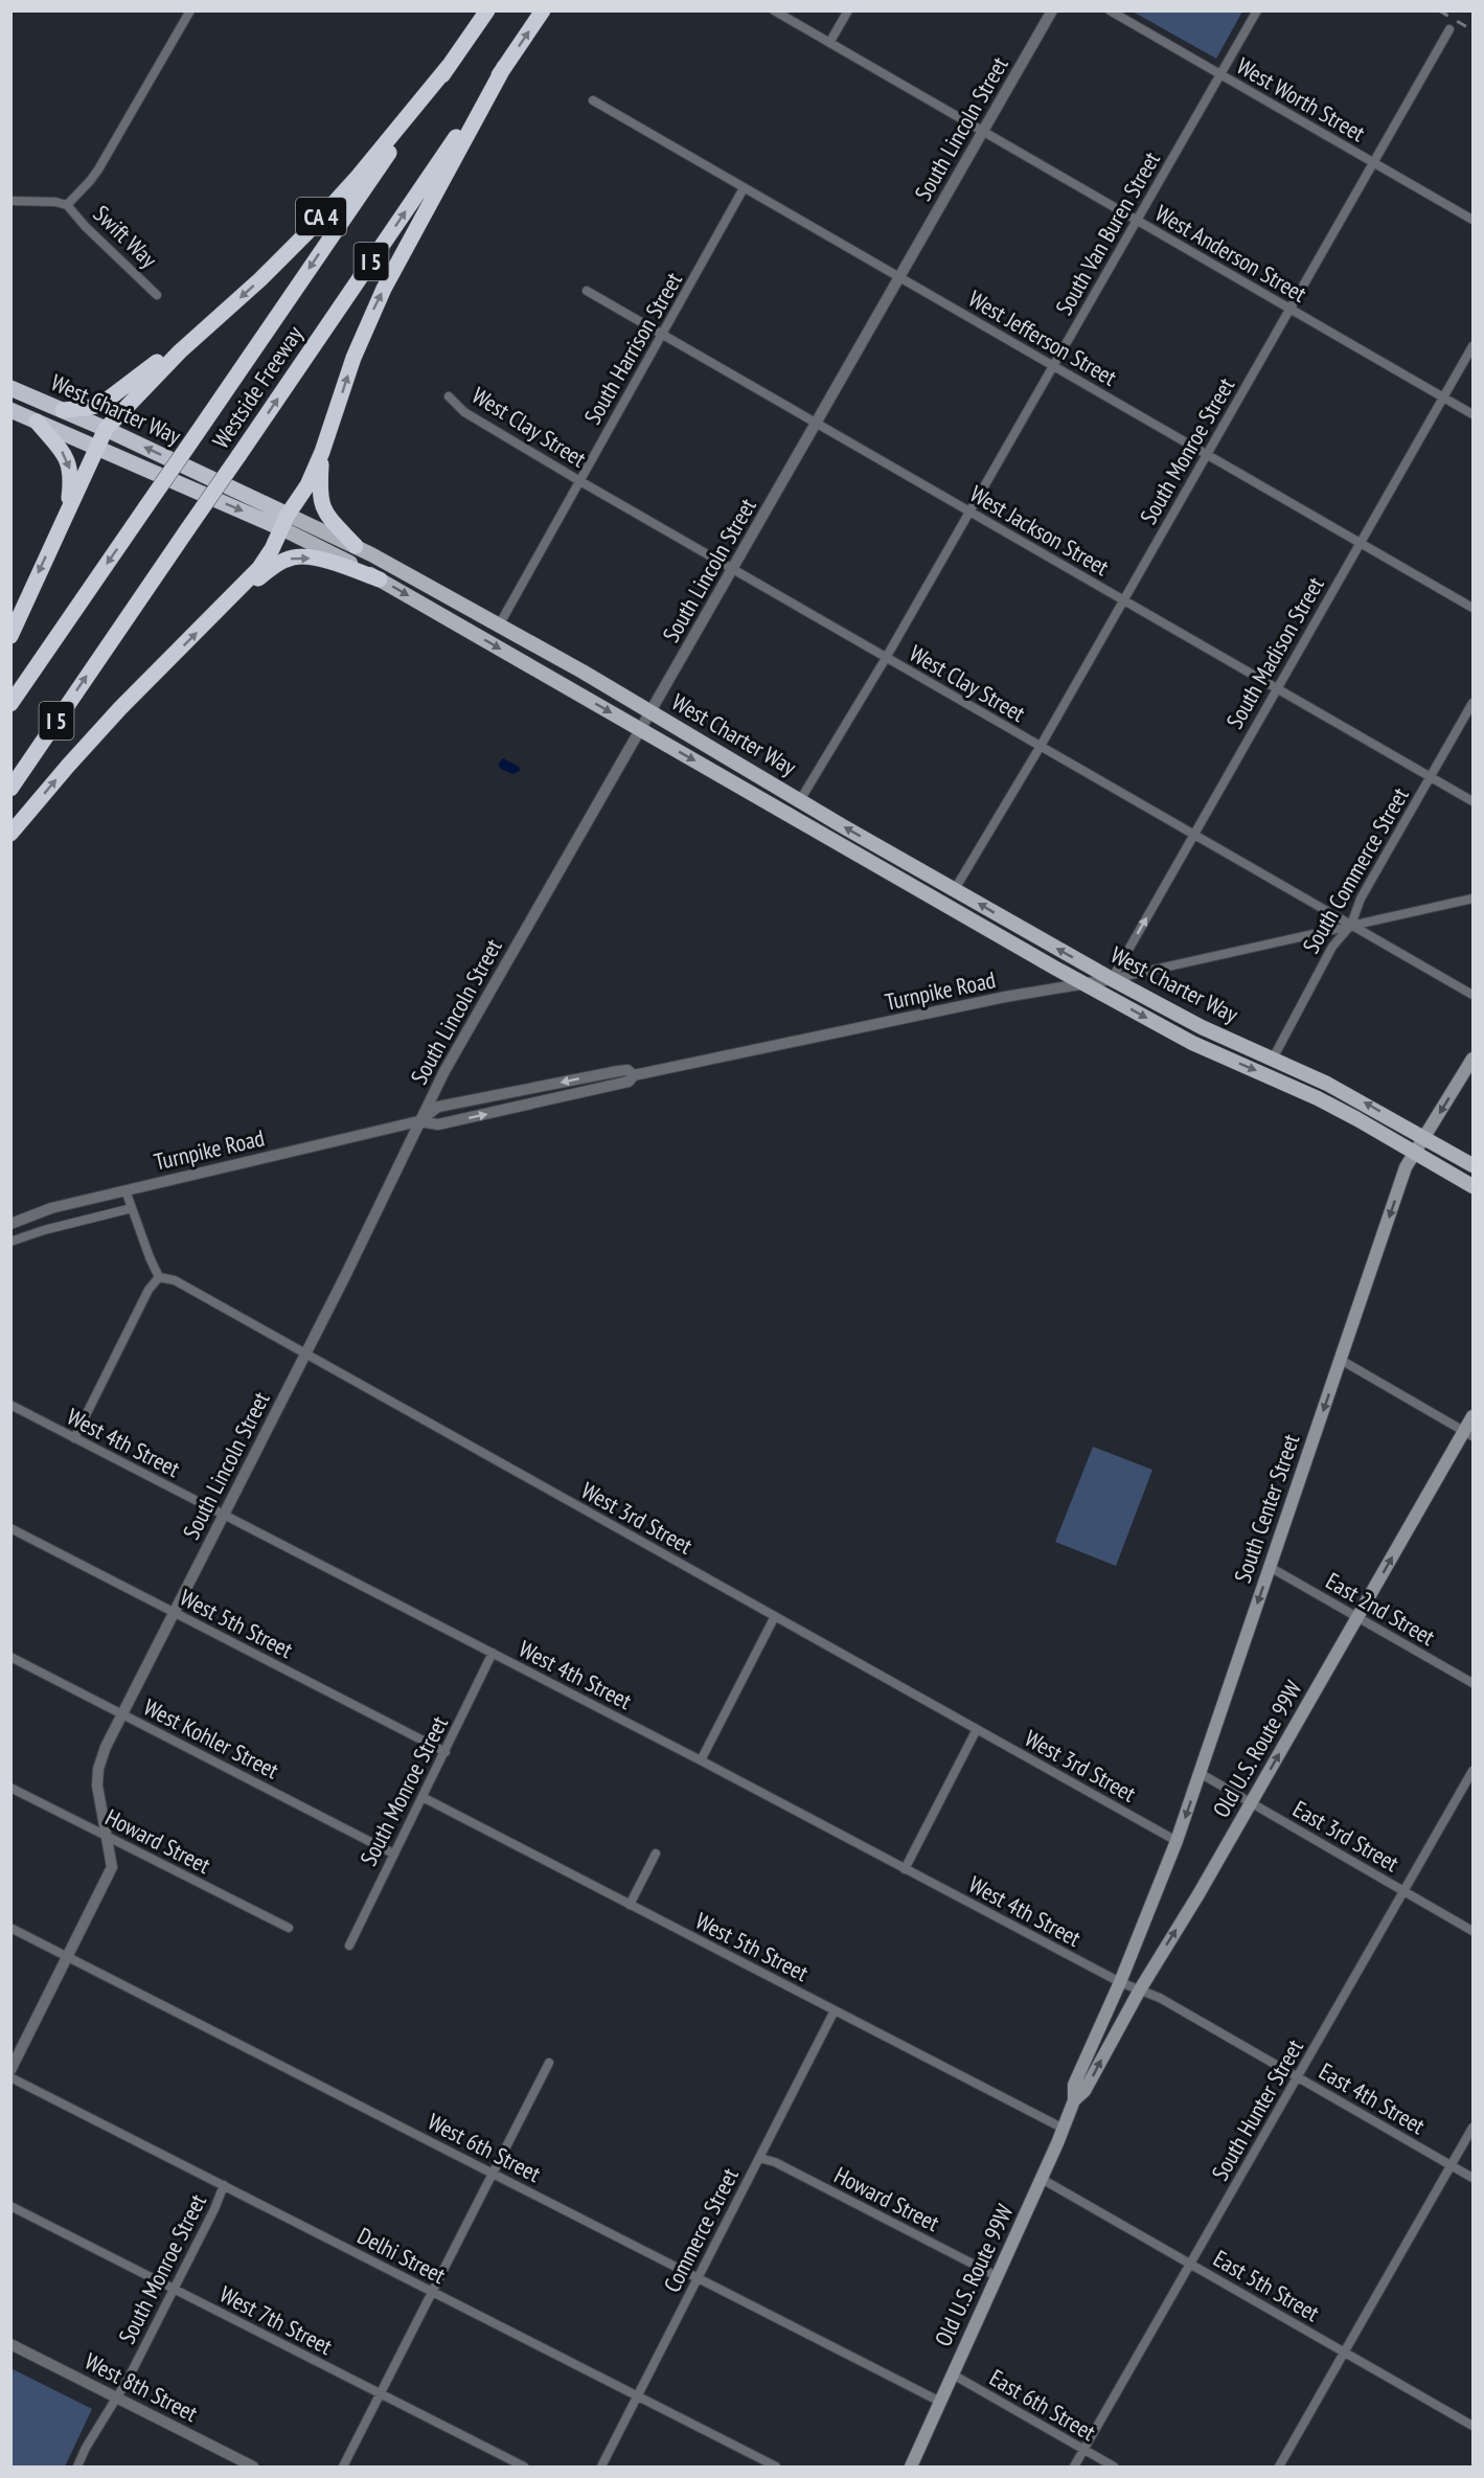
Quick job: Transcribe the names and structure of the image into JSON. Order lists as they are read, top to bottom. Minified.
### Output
{"streets":{"highway":["CA 4","I 5","Westside Freeway","West Charter Way"],"main road":["South Center Street","Old U.S. Route 99W"],"street":["West Worth Street","South Lincoln Street","South Van Buren Street","Swift Way","West Anderson Street","West Jefferson Street","South Harrison Street","West Clay Street","South Monroe Street","West Jackson Street","South Madison Street","South Commerce Street","Turnpike Road","West 4th Street","West 3rd Street","East 2nd Street","West 5th Street","West Kohler Street","East 3rd Street","Howard Street","East 4th Street","South Hunter Street","West 6th Street","Commerce Street","Delhi Street","East 5th Street","West 7th Street","West 8th Street","East 6th Street"]},"crossings":[["West Worth Street","South Van Buren Street"],["West Worth Street","South Monroe Street"],["South Lincoln Street","West Anderson Street"],["South Lincoln Street","West Jefferson Street"],["South Lincoln Street","West Charter Way"],["South Lincoln Street","West Clay Street"],["South Lincoln Street","West Jackson Street"],["South Lincoln Street","Turnpike Road"],["South Lincoln Street","West 4th Street"],["South Lincoln Street","West 3rd Street"],["South Lincoln Street","West 5th Street"],["South Lincoln Street","West Kohler Street"],["South Lincoln Street","Howard Street"],["South Lincoln Street","West 6th Street"],["CA 4","Westside Freeway"],["South Van Buren Street","West Anderson Street"],["South Van Buren Street","West Jefferson Street"],["South Van Buren Street","West Charter Way"],["South Van Buren Street","West Clay Street"],["South Van Buren Street","West Jackson Street"],["West Anderson Street","South Monroe Street"],["West Anderson Street","South Madison Street"],["West Jefferson Street","South Harrison Street"],["West Jefferson Street","South Monroe Street"],["West Jefferson Street","South Madison Street"],["South Harrison Street","West Charter Way"],["South Harrison Street","West Clay Street"],["South Harrison Street","West Jackson Street"],["West Charter Way","South Monroe Street"],["West Charter Way","South Madison Street"],["West Charter Way","South Commerce Street"],["West Charter Way","Turnpike Road"],["West Charter Way","South Center Street"],["West Clay Street","South Monroe Street"],["West Clay Street","South Madison Street"],["West Clay Street","South Commerce Street"],["West Clay Street","Turnpike Road"],["South Monroe Street","West Jackson Street"],["South Monroe Street","West 4th Street"],["South Monroe Street","West 5th Street"],["South Monroe Street","West Kohler Street"],["South Monroe Street","Delhi Street"],["South Monroe Street","West 7th Street"],["South Monroe Street","West 8th Street"],["West Jackson Street","South Madison Street"],["West Jackson Street","South Commerce Street"],["South Madison Street","Turnpike Road"],["South Commerce Street","Turnpike Road"],["West 4th Street","South Center Street"],["West 4th Street","Old U.S. Route 99W"],["West 4th Street","East 4th Street"],["South Center Street","West 3rd Street"],["South Center Street","East 2nd Street"],["South Center Street","Old U.S. Route 99W"],["South Center Street","East 3rd Street"],["South Center Street","East 4th Street"],["East 2nd Street","Old U.S. Route 99W"],["West 5th Street","Old U.S. Route 99W"],["West 5th Street","Commerce Street"],["Old U.S. Route 99W","East 3rd Street"],["Old U.S. Route 99W","Howard Street"],["Old U.S. Route 99W","East 4th Street"],["Old U.S. Route 99W","West 6th Street"],["Old U.S. Route 99W","East 5th Street"],["Old U.S. Route 99W","East 6th Street"],["East 3rd Street","South Hunter Street"],["Howard Street","Commerce Street"],["East 4th Street","South Hunter Street"],["South Hunter Street","East 5th Street"],["South Hunter Street","East 6th Street"],["West 6th Street","Commerce Street"],["Commerce Street","Delhi Street"]],"one_way":["South Center Street","Old U.S. Route 99W"]}
